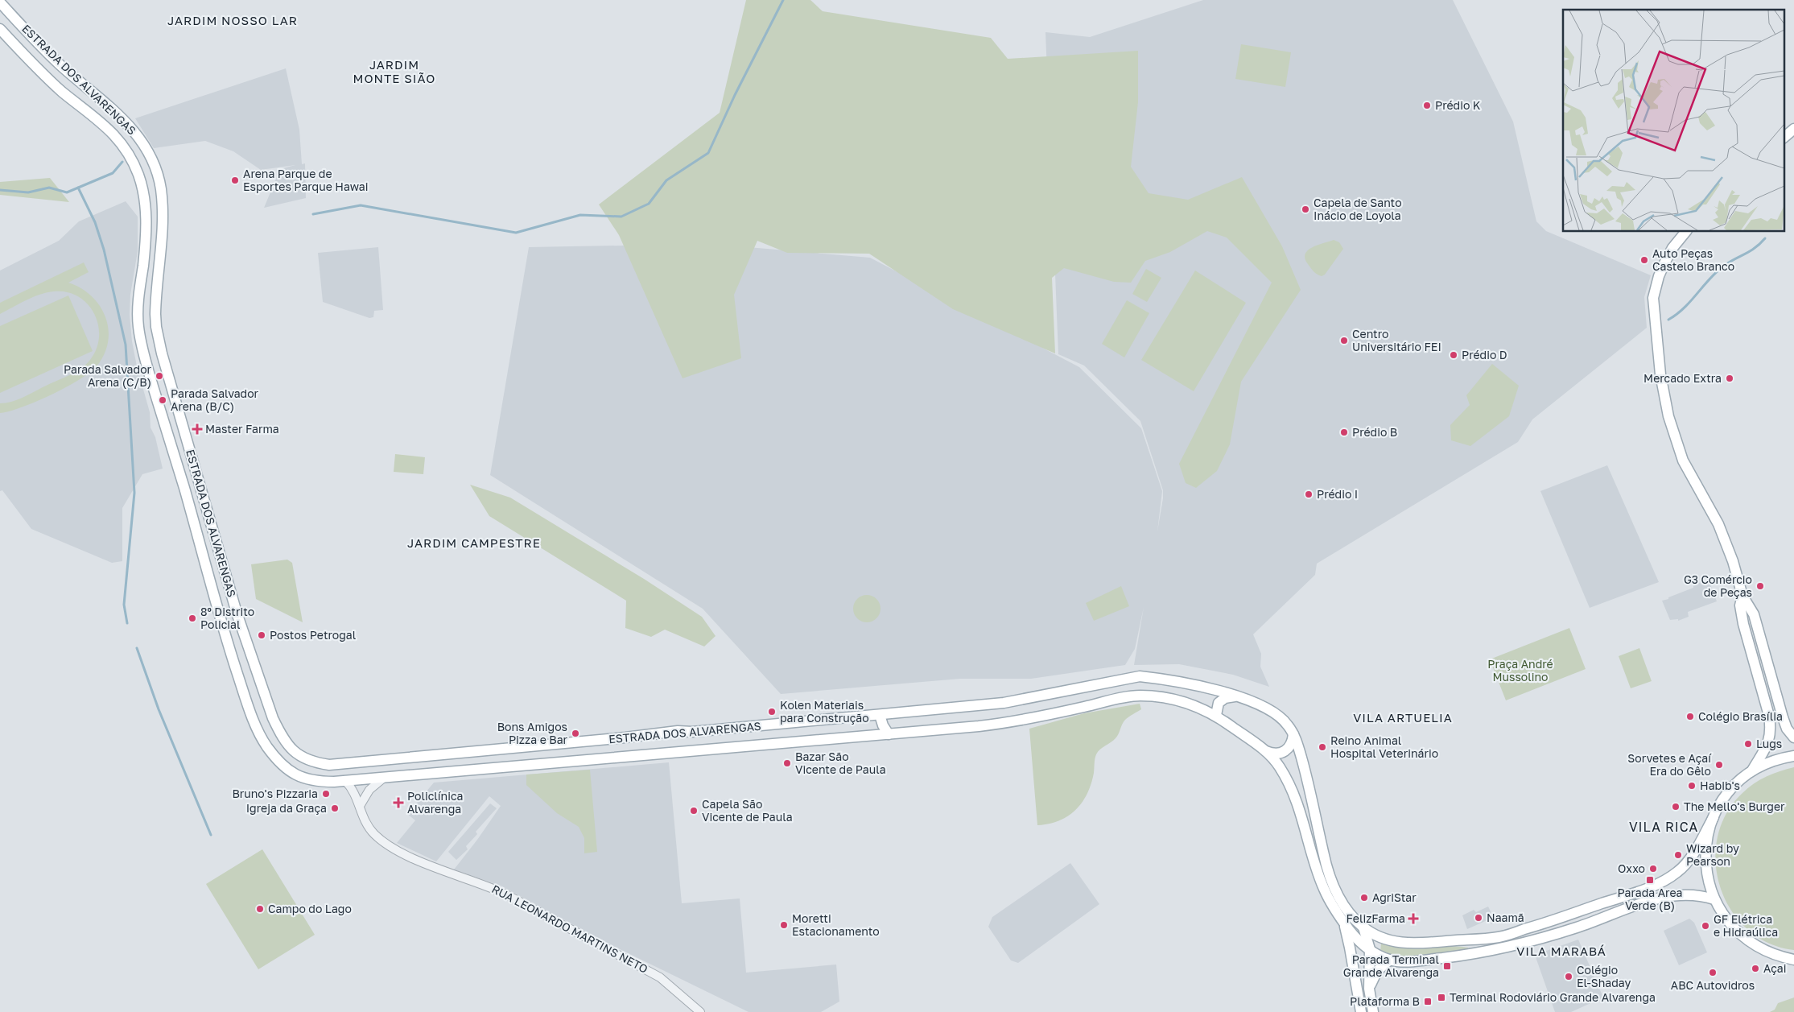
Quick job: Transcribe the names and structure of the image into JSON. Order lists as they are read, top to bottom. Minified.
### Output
{"streets":{"main road":["ESTRADA DOS ALVARENGAS"],"street":["RUA LEONARDO MARTINS NETO"]},"crossings":[["ESTRADA DOS ALVARENGAS","RUA LEONARDO MARTINS NETO"]],"districts":["JARDIM NOSSO LAR","JARDIM MONTE SIÃO","JARDIM CAMPESTRE","VILA ARTUELIA","VILA RICA","VILA MARABÁ"],"parks":["Praça André Mussolino"],"places":{"other":["Prédio K","Arena Parque de Esportes Parque Hawai","Capela de Santo Inácio de Loyola","Auto Peças Castelo Branco","Centro Universitário FEI","Prédio D","Parada Salvador Arena (C/B)","Mercado Extra","Parada Salvador Arena (B/C)","Prédio B","Prédio I","G3 Comércio de Peças","8º Distrito Policial","Postos Petrogal","Kolen Materiais para Construção","Colégio Brasília","Bons Amigos Pizza e Bar","Lugs","Reino Animal Hospital Veterinário","Bazar São Vicente de Paula","Sorvetes e Açaí Era do Gêlo","Habib's","Bruno's Pizzaria","The Mello's Burger","Igreja da Graça","Capela São Vicente de Paula","Wizard by Pearson","Oxxo","AgriStar","Campo do Lago","Naamã","Moretti Estacionamento","GF Elétrica e Hidraúlica","Açai","ABC Autovidros","Colégio El-Shaday"],"health":["Master Farma","Policlínica Alvarenga","FelizFarma"],"transit":["Parada Area Verde (B)","Parada Terminal Grande Alvarenga","Terminal Rodoviário Grande Alvarenga","Plataforma B"]}}
